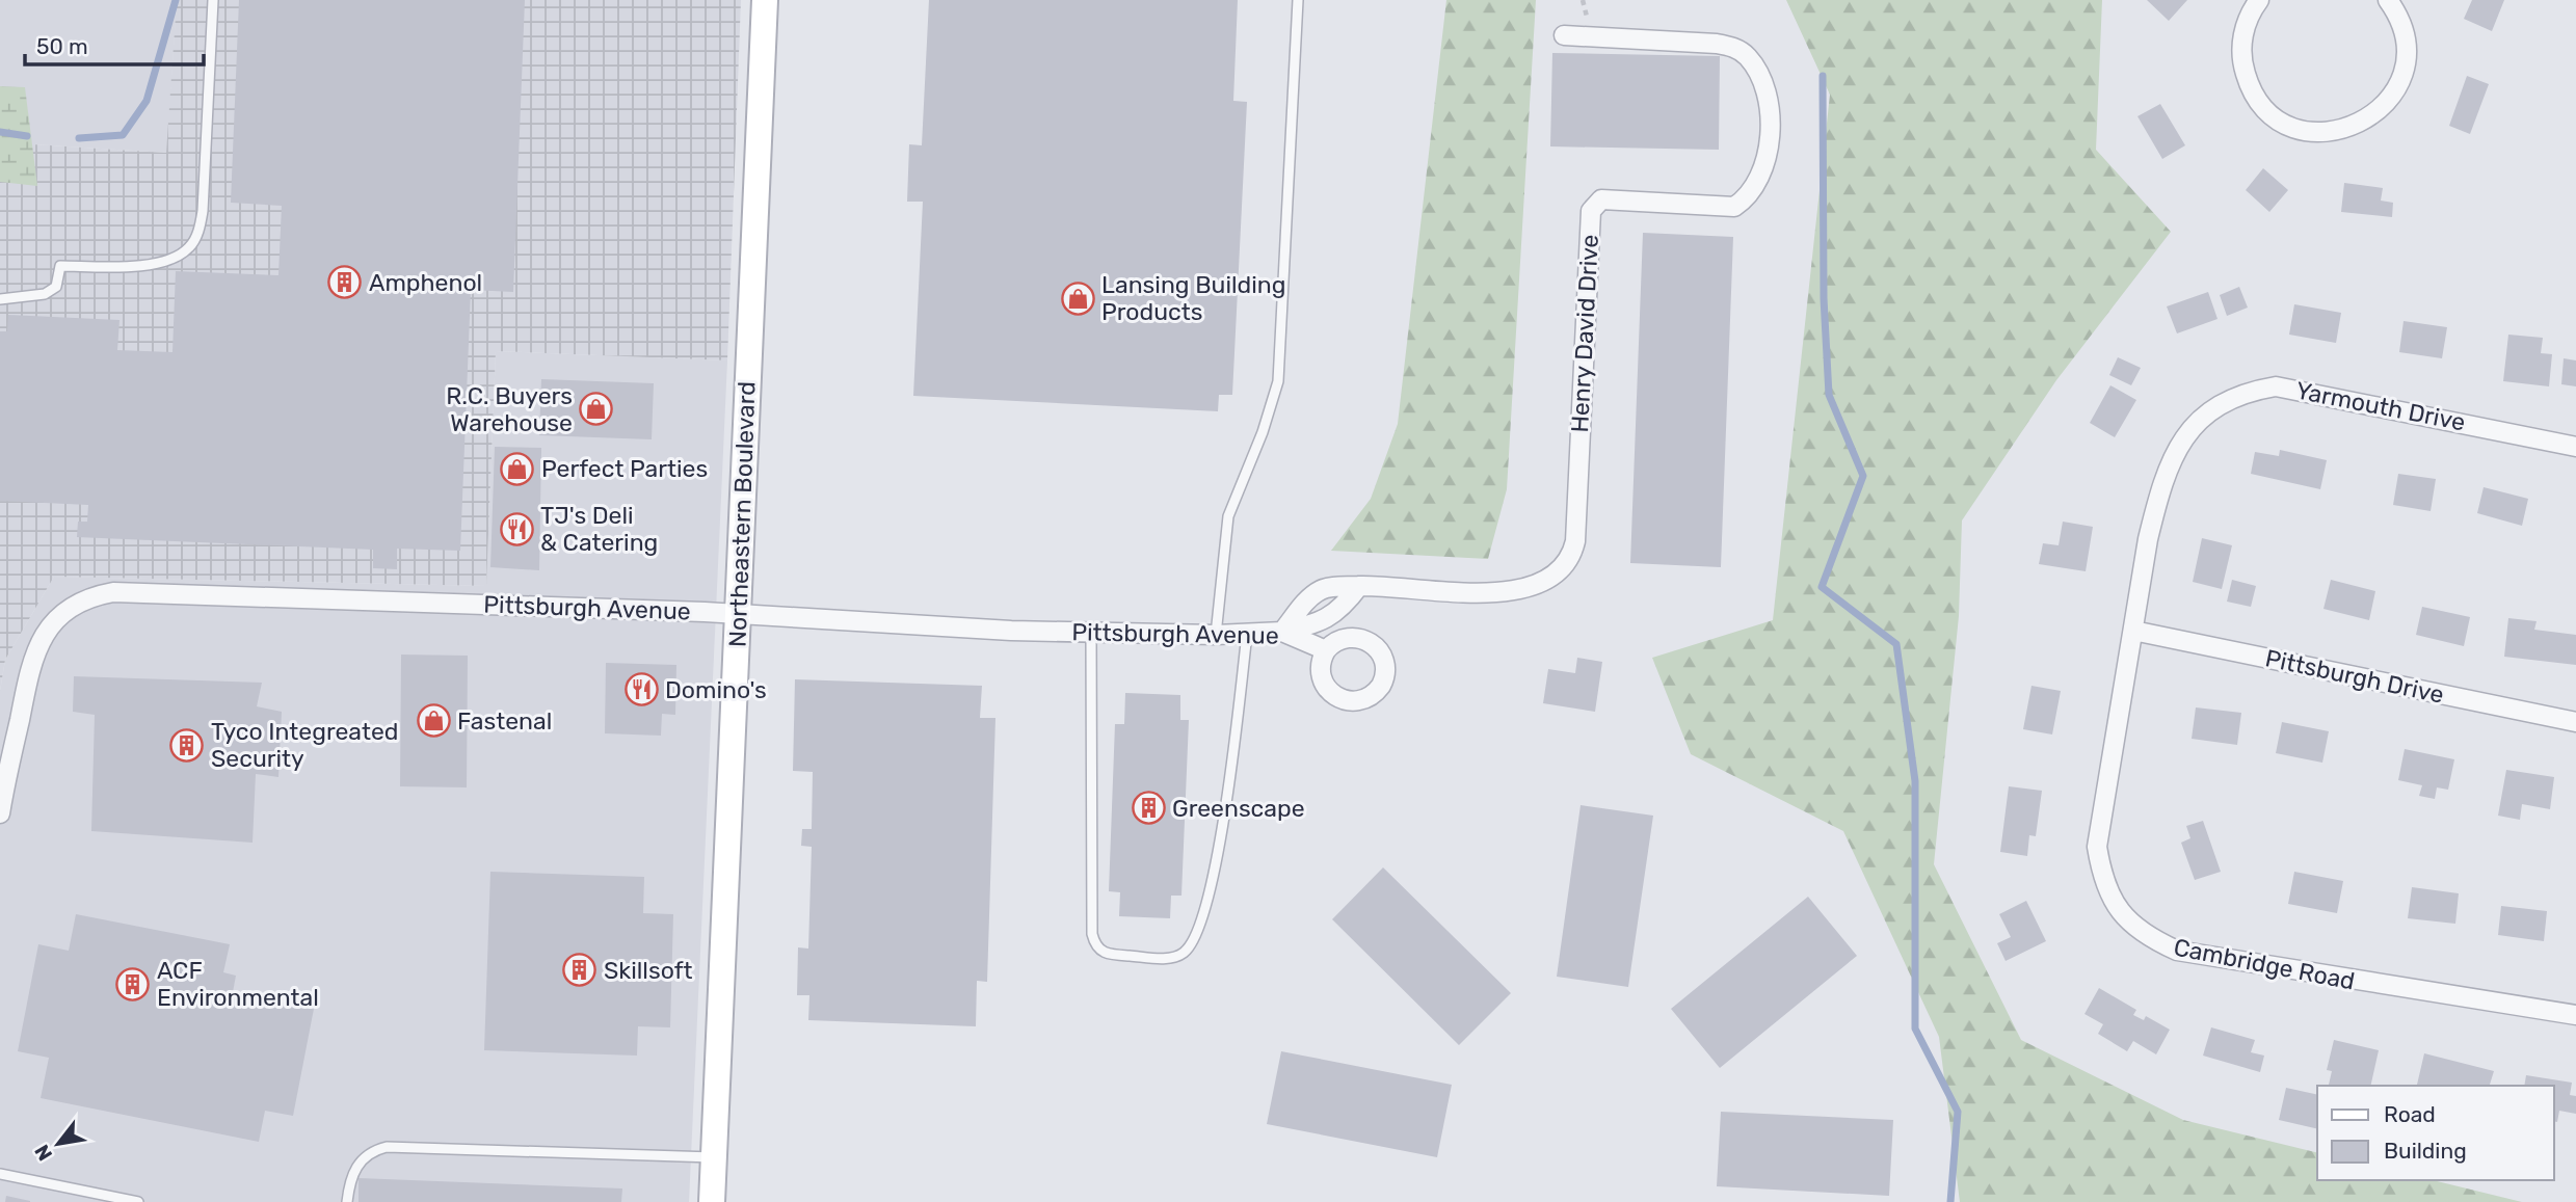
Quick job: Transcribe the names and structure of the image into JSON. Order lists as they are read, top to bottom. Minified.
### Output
{"streets":{"street":["Henry David Drive","Yarmouth Drive","Northeastern Boulevard","Pittsburgh Avenue","Pittsburgh Drive","Cambridge Road"]},"crossings":[["Henry David Drive","Pittsburgh Avenue"],["Yarmouth Drive","Pittsburgh Drive"],["Yarmouth Drive","Cambridge Road"],["Northeastern Boulevard","Pittsburgh Avenue"],["Pittsburgh Drive","Cambridge Road"]],"places":{"building":["Amphenol","Tyco Integreated Security","Greenscape","Skillsoft","ACF Environmental"],"shop":["Lansing Building Products","R.C. Buyers Warehouse","Perfect Parties","Fastenal"],"restaurant":["TJ's Deli & Catering","Domino's"]},"legend":["Road","Building"],"scale_bar":"50 m","north":"bottom left"}
